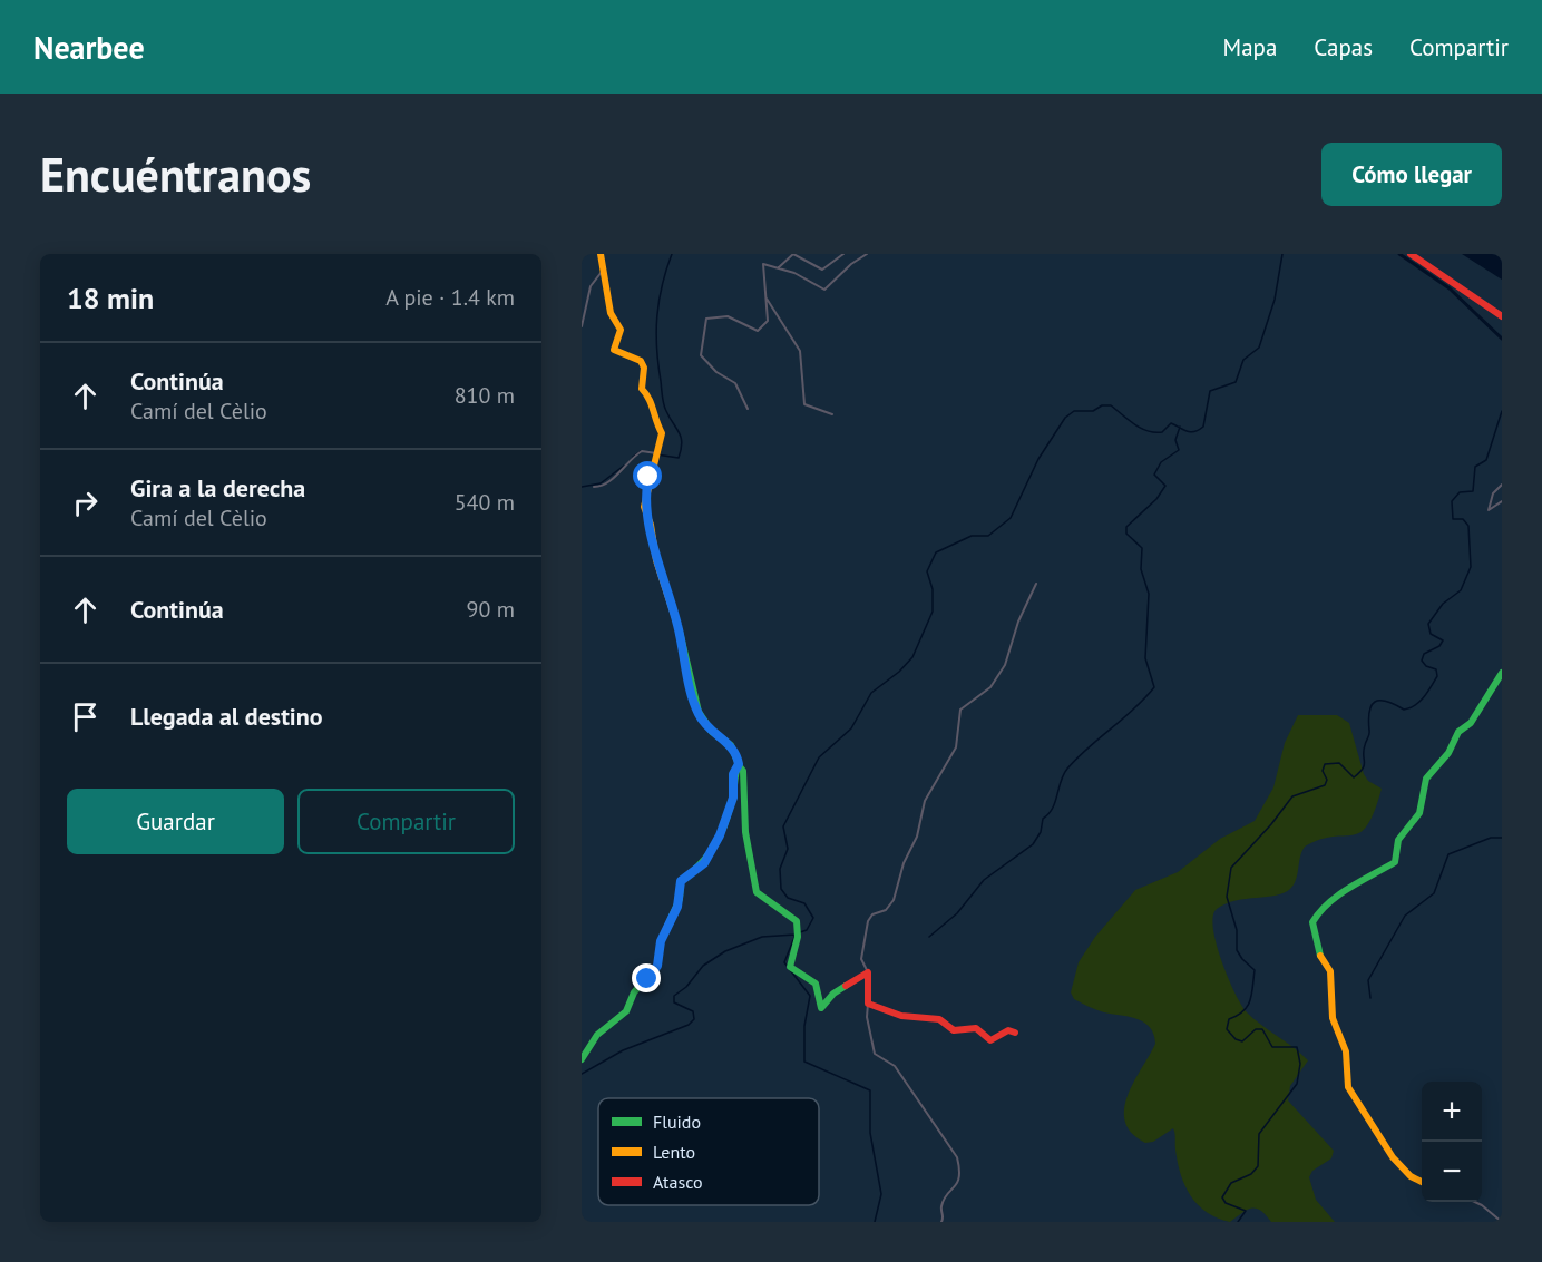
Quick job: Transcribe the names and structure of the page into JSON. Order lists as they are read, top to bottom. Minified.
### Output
{"legend":["Fluido","Lento","Atasco"],"page":{"header":"Nearbee","nav":["Mapa","Capas","Compartir"],"buttons":["Cómo llegar",["Guardar","Compartir"]],"title":"Encuéntranos","heading":["18 min","A pie · 1.4 km"],"list":[["Continúa","Camí del Cèlio","810 m"],["Gira a la derecha","Camí del Cèlio","540 m"],["Continúa","90 m"],"Llegada al destino"],"map_buttons":["+","−"]}}
